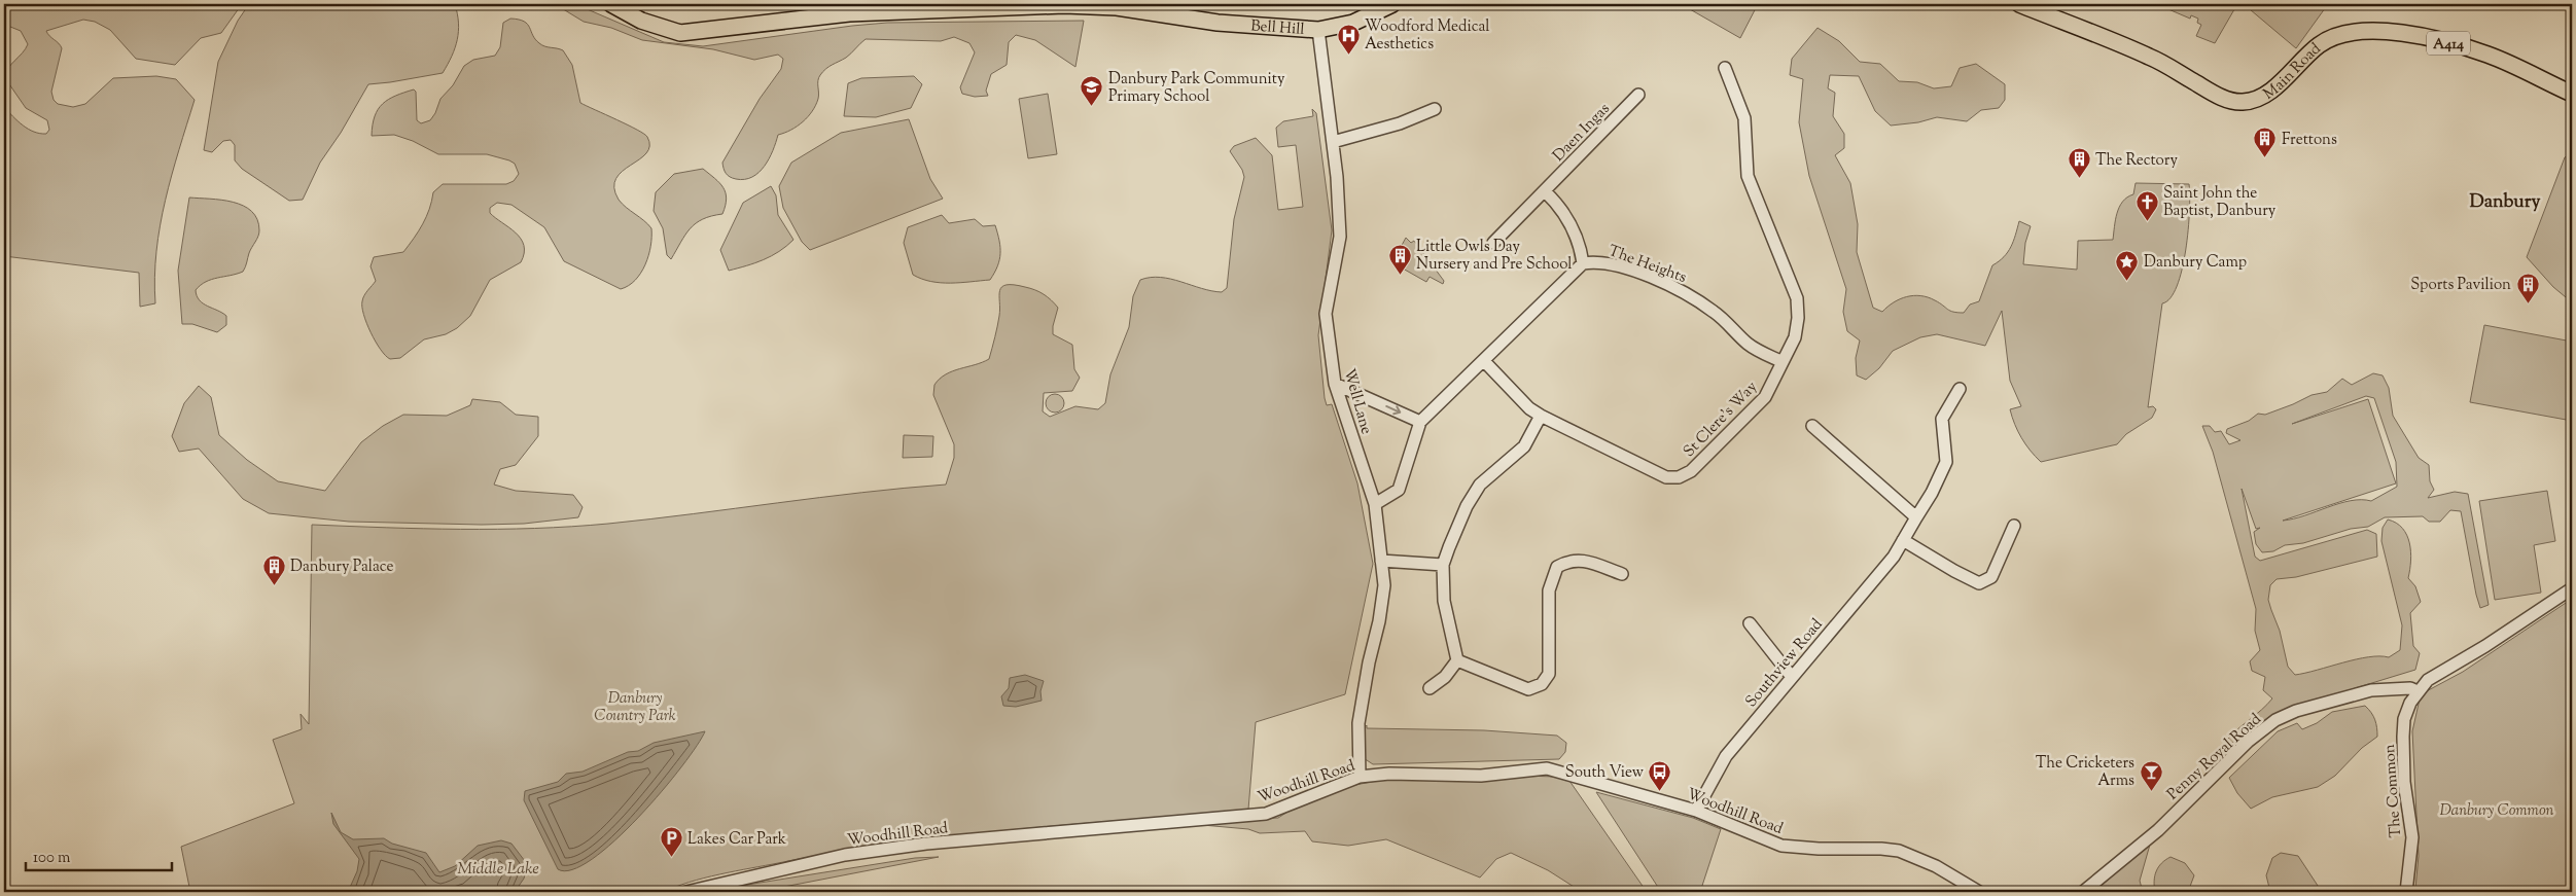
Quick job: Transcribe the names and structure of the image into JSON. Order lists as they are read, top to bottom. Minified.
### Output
{"streets":{"main road":["Bell Hill","A414","Main Road"],"street":["Daen Ingas","The Heights","Well Lane","St Clere's Way","Southview Road","Penny Royal Road","Woodhill Road","The Common"]},"crossings":[["Bell Hill","Well Lane"],["The Heights","St Clere's Way"],["Well Lane","Woodhill Road"],["Southview Road","Woodhill Road"],["Penny Royal Road","The Common"]],"districts":["Danbury"],"water":["Middle Lake"],"parks":["Danbury Country Park","Danbury Common"],"places":{"hospital":["Woodford Medical Aesthetics"],"school or university":["Danbury Park Community Primary School"],"building":["Frettons","The Rectory","Little Owls Day Nursery and Pre School","Sports Pavilion","Danbury Palace"],"church":["Saint John the Baptist, Danbury"],"place":["Danbury Camp"],"bus stop":["South View"],"bar":["The Cricketers Arms"],"parking":["Lakes Car Park"]},"scale_bar":"100 m"}
